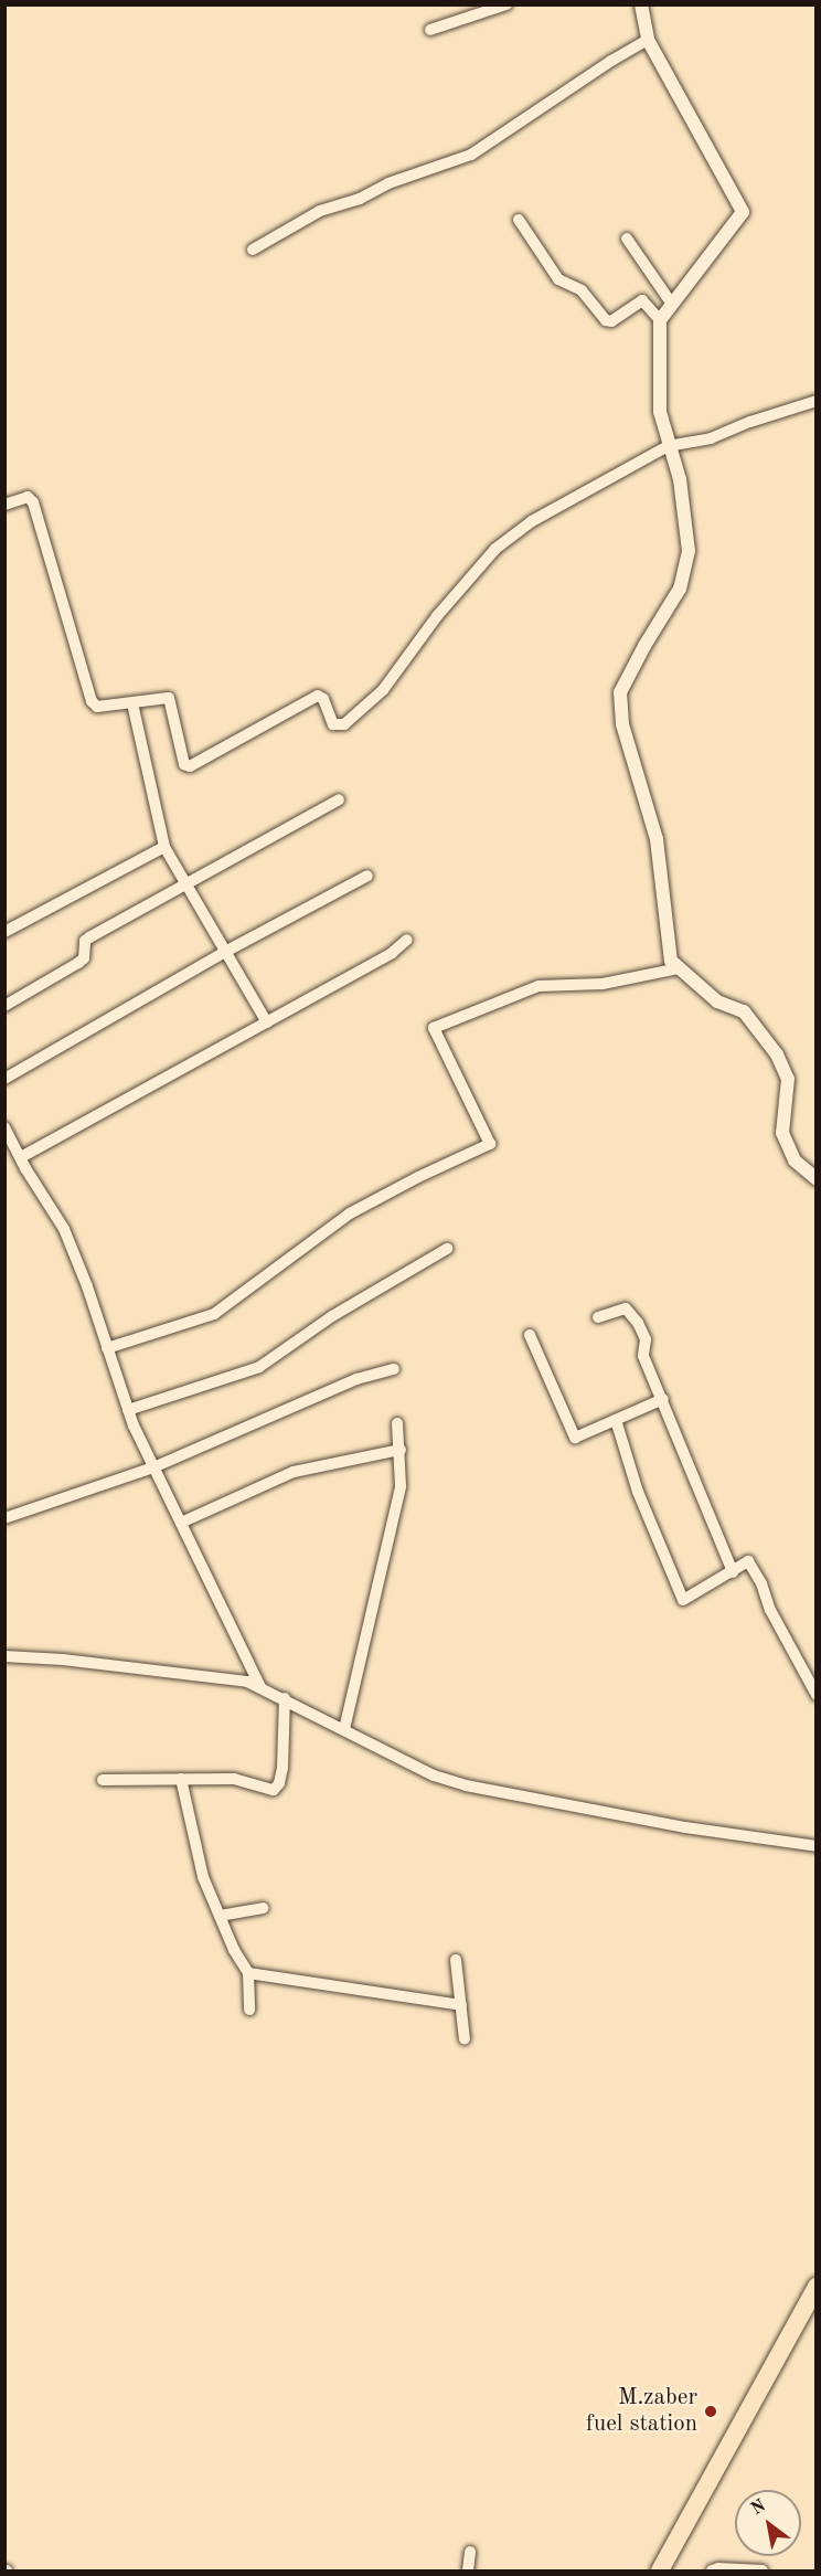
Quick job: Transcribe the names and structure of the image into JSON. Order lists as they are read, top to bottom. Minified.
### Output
{"places":["M.zaber fuel station"],"north":"top left"}
